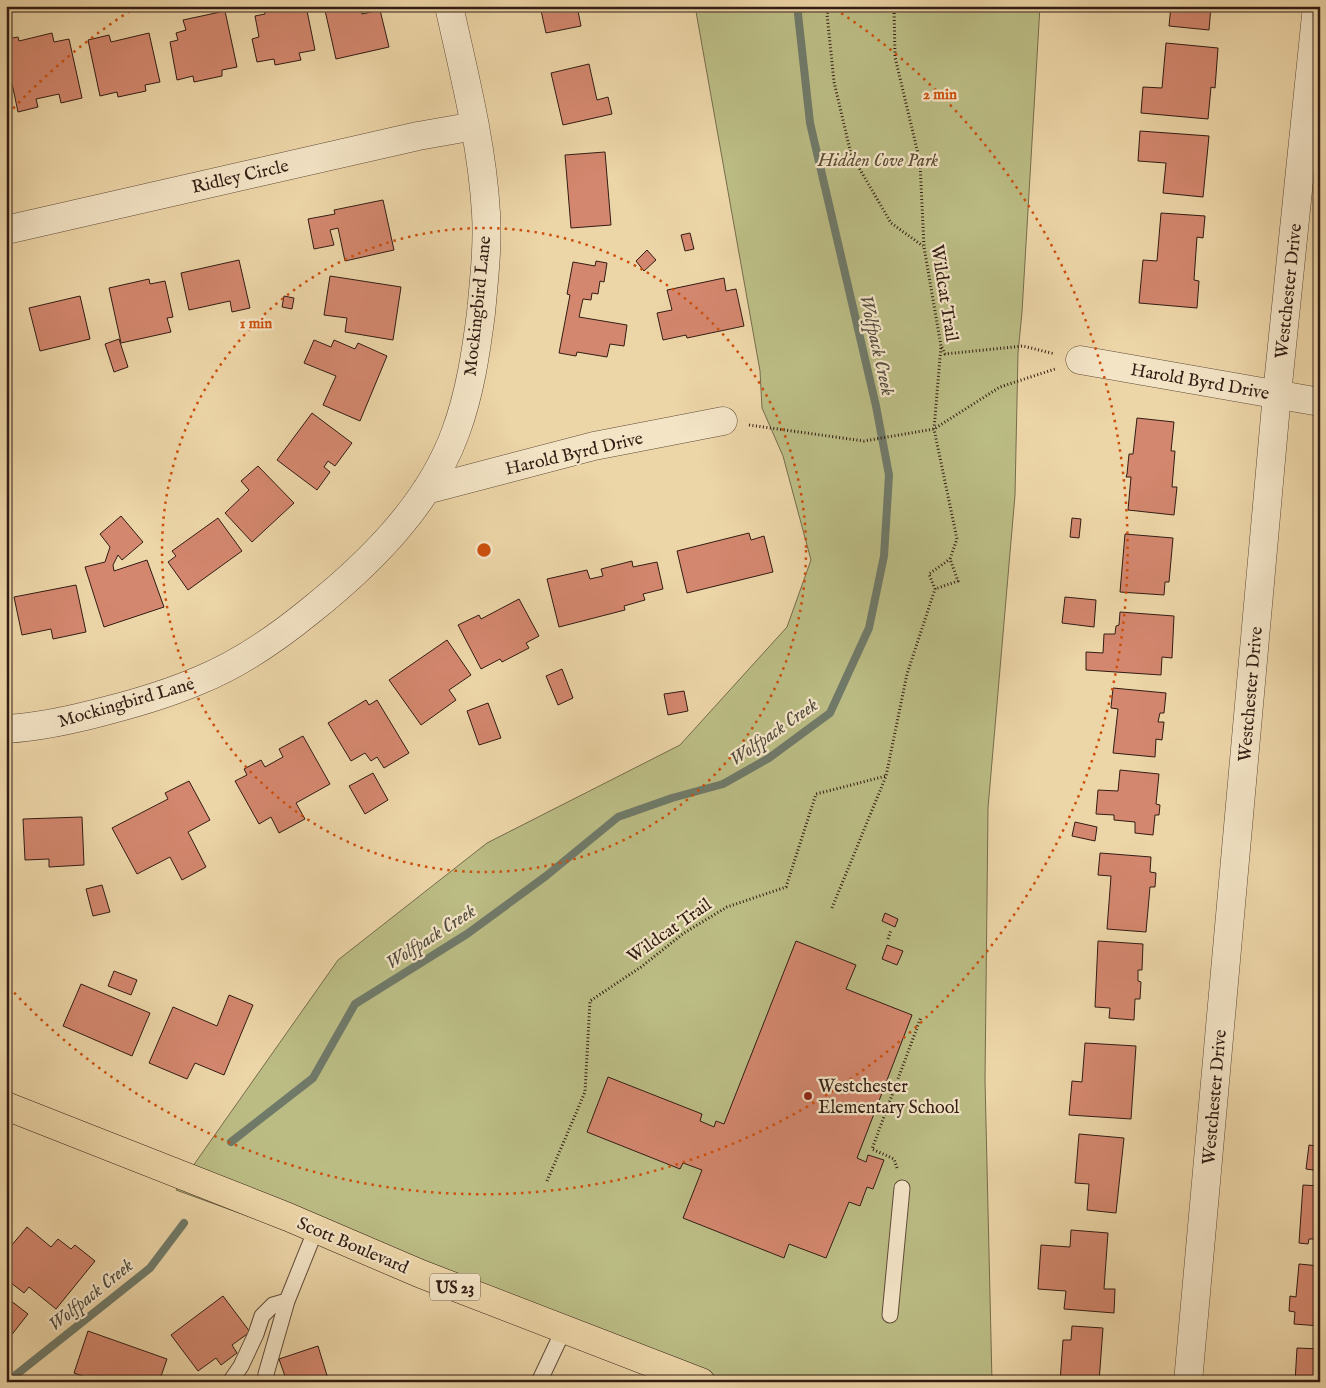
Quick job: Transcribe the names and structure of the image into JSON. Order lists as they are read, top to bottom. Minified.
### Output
{"streets":{"highway":["Scott Boulevard","US 23"],"street":["Ridley Circle","Westchester Drive","Mockingbird Lane","Harold Byrd Drive"],"path":["Wildcat Trail"]},"crossings":[["Ridley Circle","Mockingbird Lane"],["Westchester Drive","Harold Byrd Drive"],["Mockingbird Lane","Harold Byrd Drive"]],"water":["Wolfpack Creek"],"parks":["Hidden Cove Park"],"places":["Westchester Elementary School"],"rings":["2 min","1 min"]}
